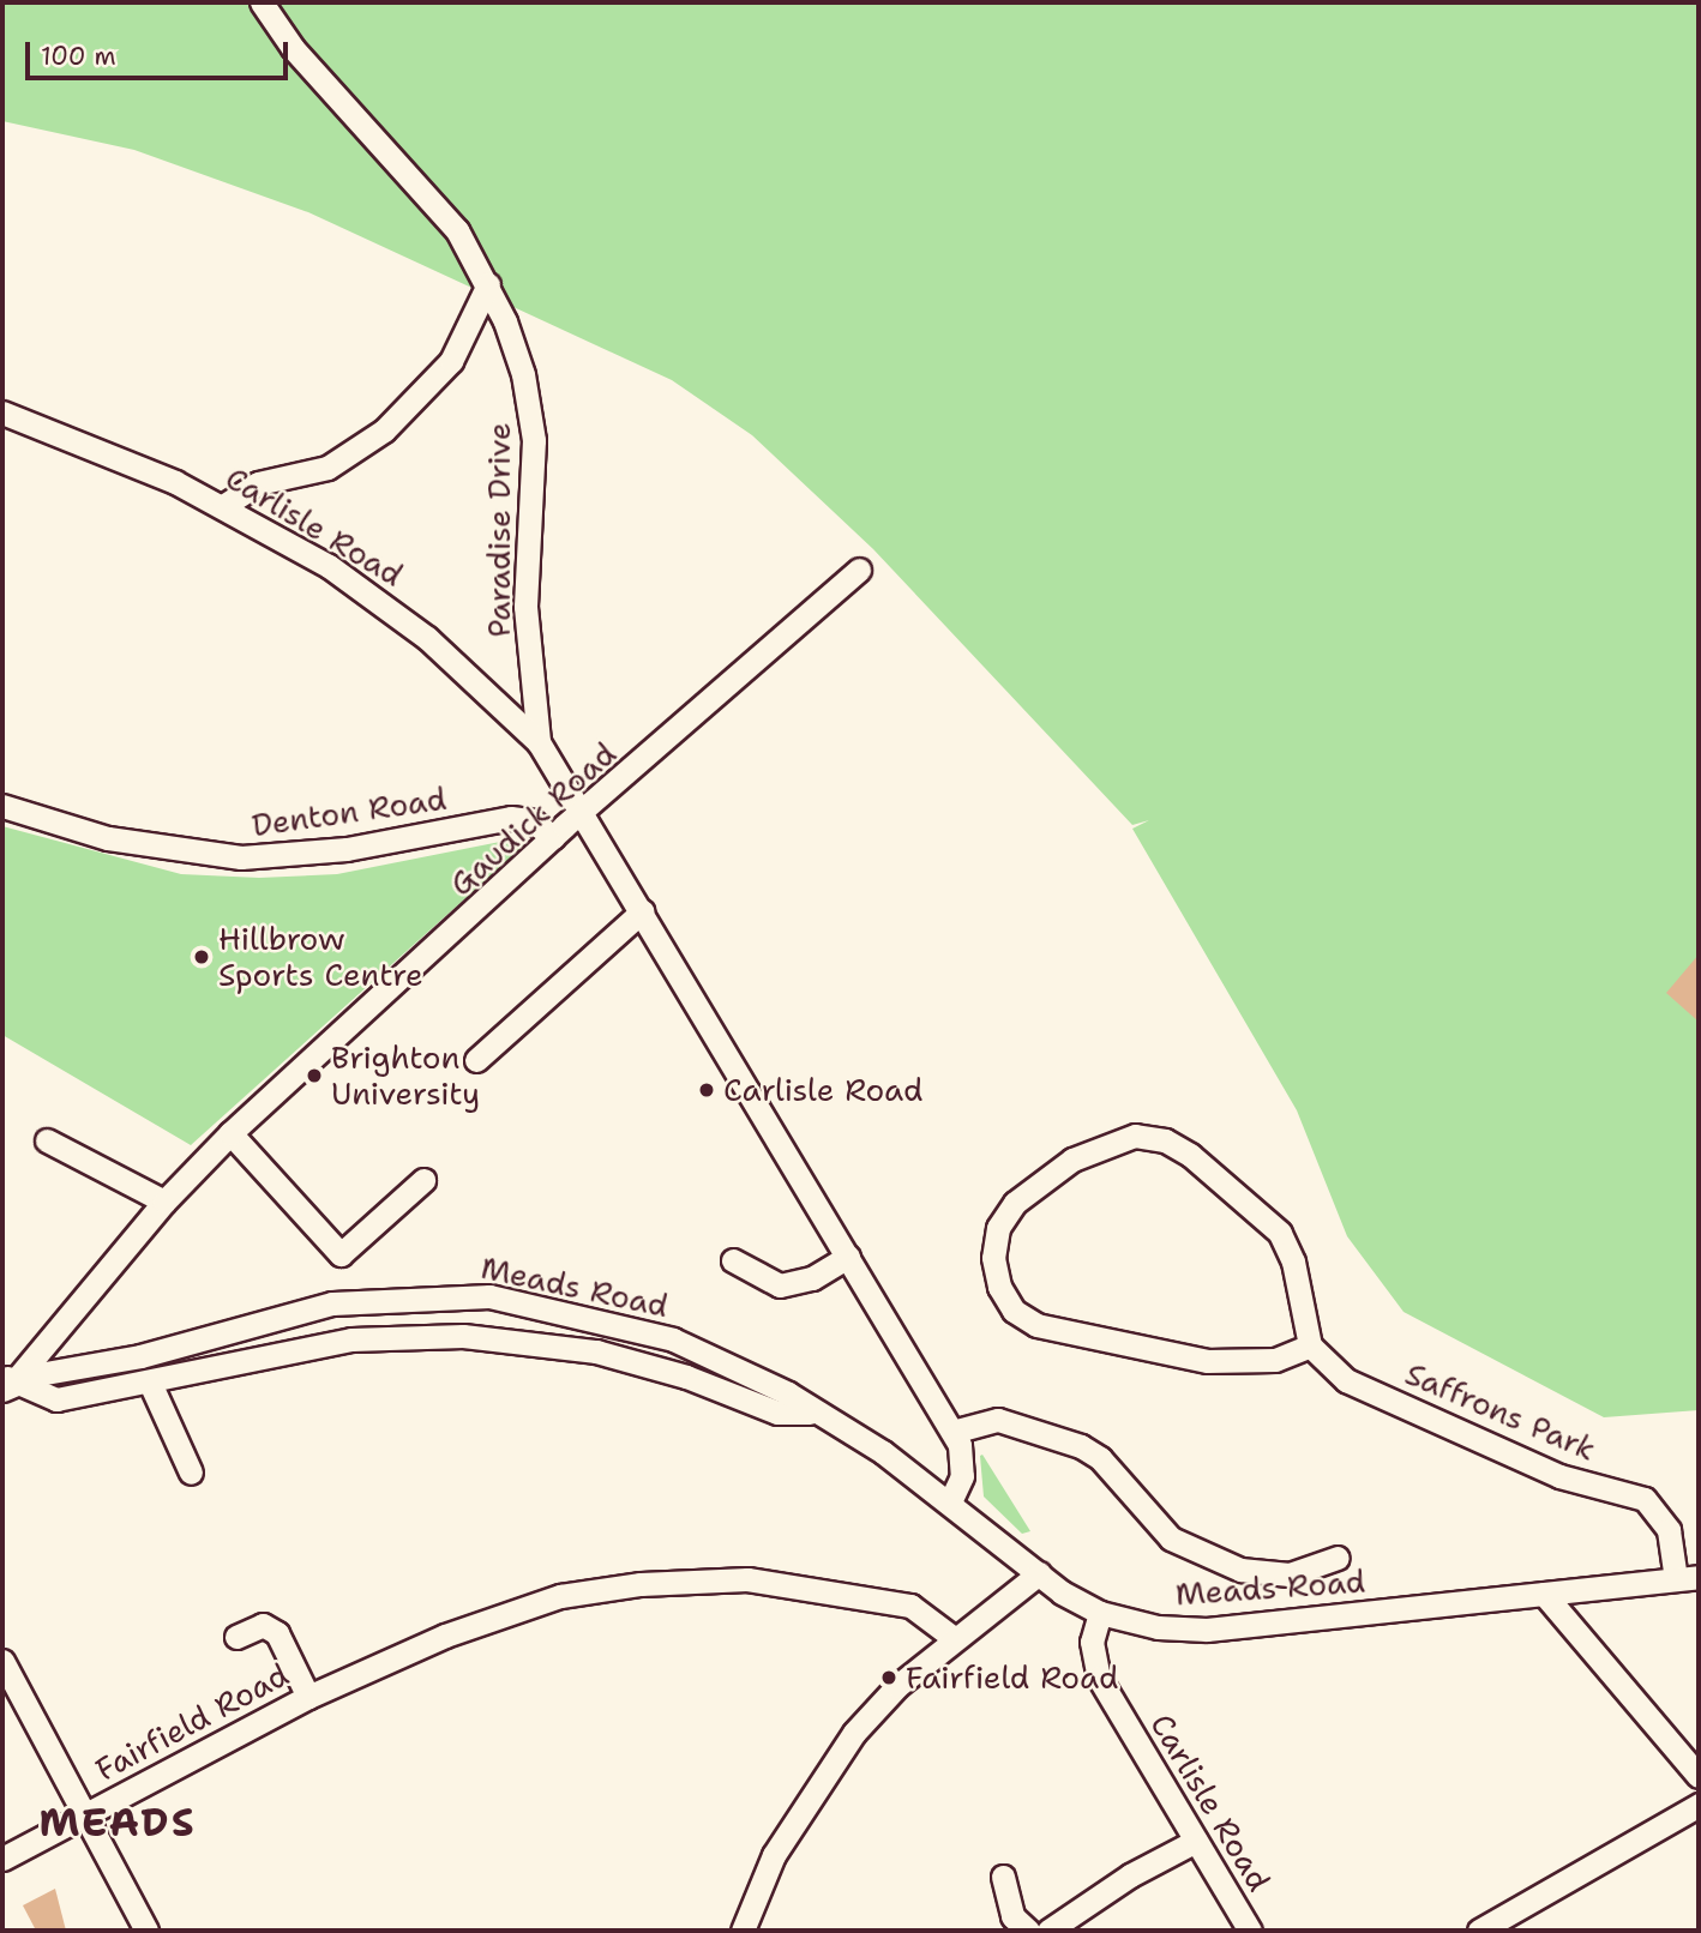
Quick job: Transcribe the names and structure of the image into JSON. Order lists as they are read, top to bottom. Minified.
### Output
{"streets":{"street":["Carlisle Road","Paradise Drive","Denton Road","Gaudick Road","Meads Road","Saffrons Park","Fairfield Road"]},"crossings":[["Carlisle Road","Paradise Drive"],["Carlisle Road","Gaudick Road"],["Carlisle Road","Meads Road"],["Denton Road","Gaudick Road"],["Gaudick Road","Meads Road"],["Meads Road","Saffrons Park"]],"districts":["MEADS"],"places":["Hillbrow Sports Centre","Brighton University","Carlisle Road","Fairfield Road"],"scale_bar":"100 m"}
